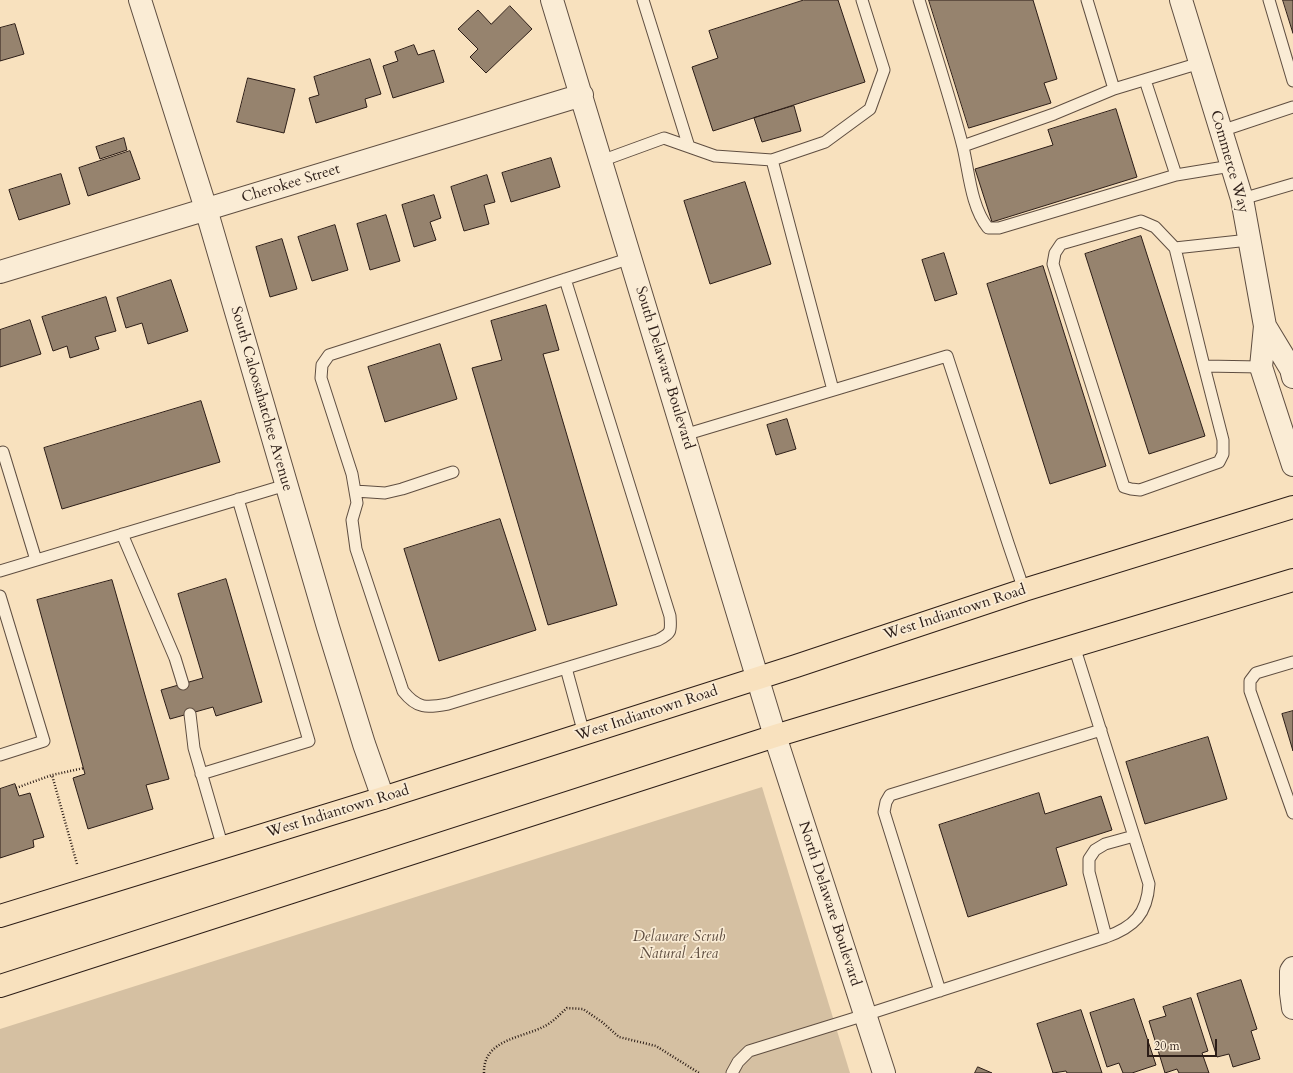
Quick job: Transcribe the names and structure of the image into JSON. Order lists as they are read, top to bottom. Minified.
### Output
{"streets":{"main road":["West Indiantown Road"],"street":["Commerce Way","Cherokee Street","South Delaware Boulevard","South Caloosahatchee Avenue","North Delaware Boulevard"]},"crossings":[["Cherokee Street","South Delaware Boulevard"],["Cherokee Street","South Caloosahatchee Avenue"],["South Delaware Boulevard","West Indiantown Road"],["South Delaware Boulevard","North Delaware Boulevard"],["South Caloosahatchee Avenue","West Indiantown Road"]],"parks":["Delaware Scrub Natural Area"],"scale_bar":"20 m"}
